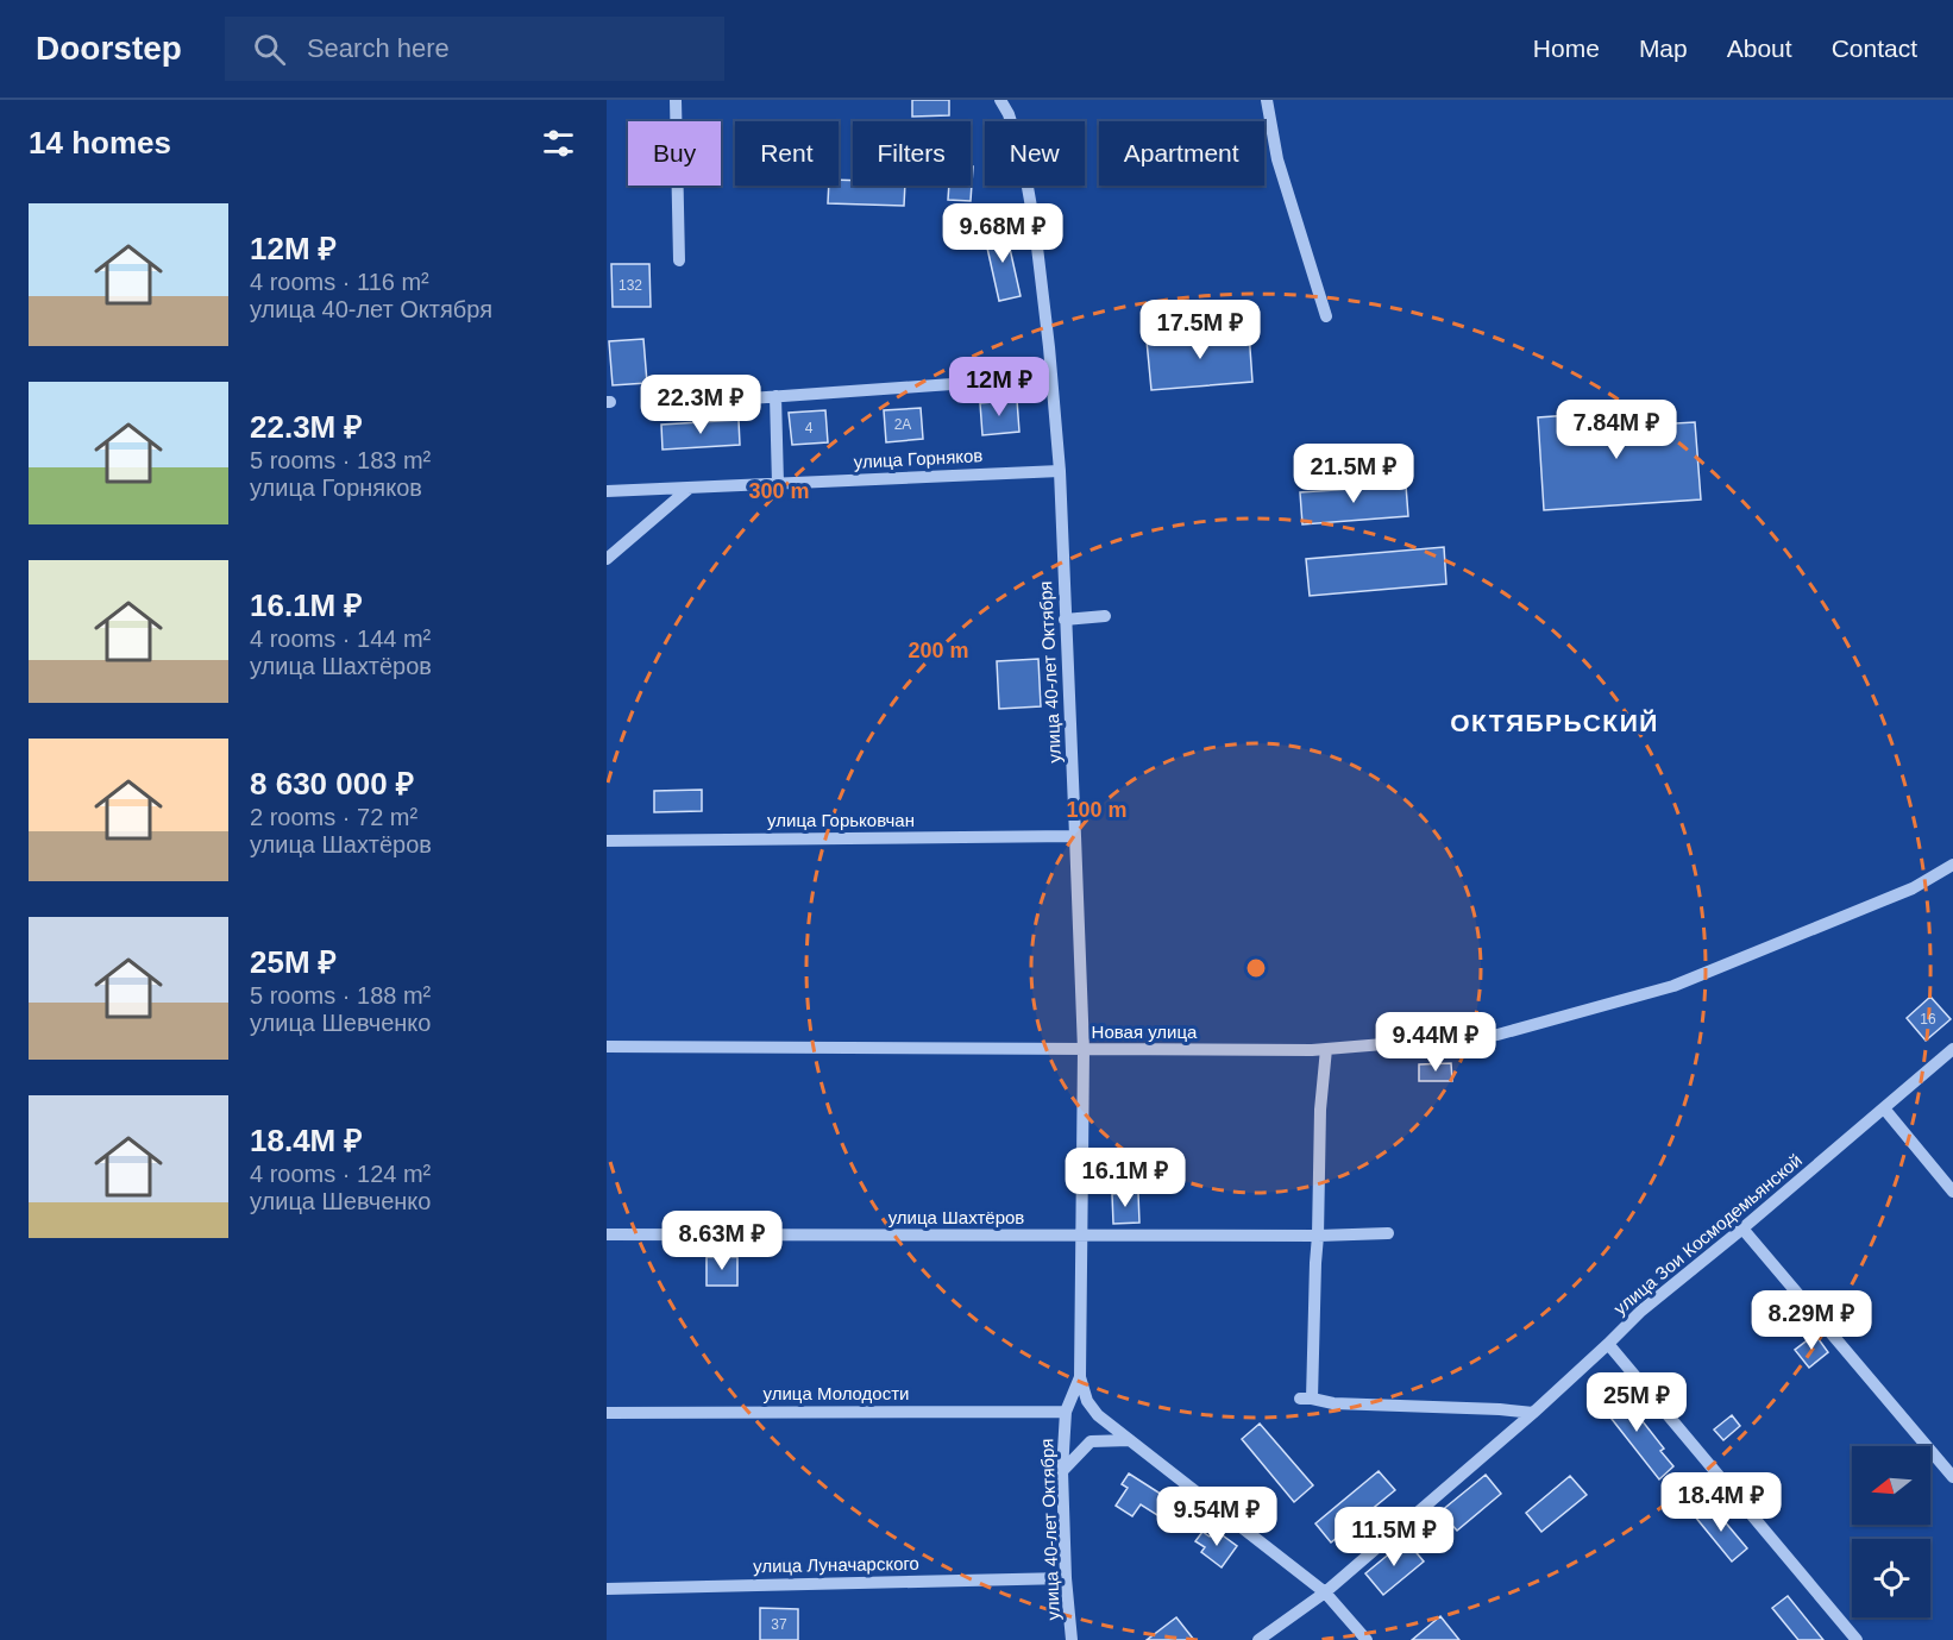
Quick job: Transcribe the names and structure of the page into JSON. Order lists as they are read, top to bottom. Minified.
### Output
{"streets":{"street":["улица Горняков","улица 40-лет Октября","улица Горьковчан","Новая улица","улица Шахтёров","улица Зои Космодемьянской","улица Молодости","улица Луначарского"]},"crossings":[["улица Горняков","улица 40-лет Октября"],["улица 40-лет Октября","улица Горьковчан"],["улица 40-лет Октября","Новая улица"],["улица 40-лет Октября","улица Шахтёров"],["улица 40-лет Октября","улица Зои Космодемьянской"],["улица 40-лет Октября","улица Молодости"],["улица 40-лет Октября","улица Луначарского"]],"districts":["ОКТЯБРЬСКИЙ"],"house_numbers":["132","2А","4","16","37"],"north":"left","page":{"header":"Doorstep","search":"Search here","nav":["Home","Map","About","Contact"],"heading":"14 homes","chip":["Buy","Rent","Filters","New","Apartment"],"list":[{"name":"12M ₽","note":"4 rooms · 116 m² · улица 40-лет Октября"},{"name":"22.3M ₽","note":"5 rooms · 183 m² · улица Горняков"},{"name":"16.1M ₽","note":"4 rooms · 144 m² · улица Шахтёров"},{"name":"8 630 000 ₽","note":"2 rooms · 72 m² · улица Шахтёров"},{"name":"25M ₽","note":"5 rooms · 188 m² · улица Шевченко"},{"name":"18.4M ₽","note":"4 rooms · 124 m² · улица Шевченко"}],"price":["9.68M ₽","17.5M ₽","12M ₽","22.3M ₽","7.84M ₽","21.5M ₽","9.44M ₽","16.1M ₽","8.63M ₽","8.29M ₽","25M ₽","18.4M ₽","9.54M ₽","11.5M ₽"]},"rings":["300 m","200 m","100 m"]}
